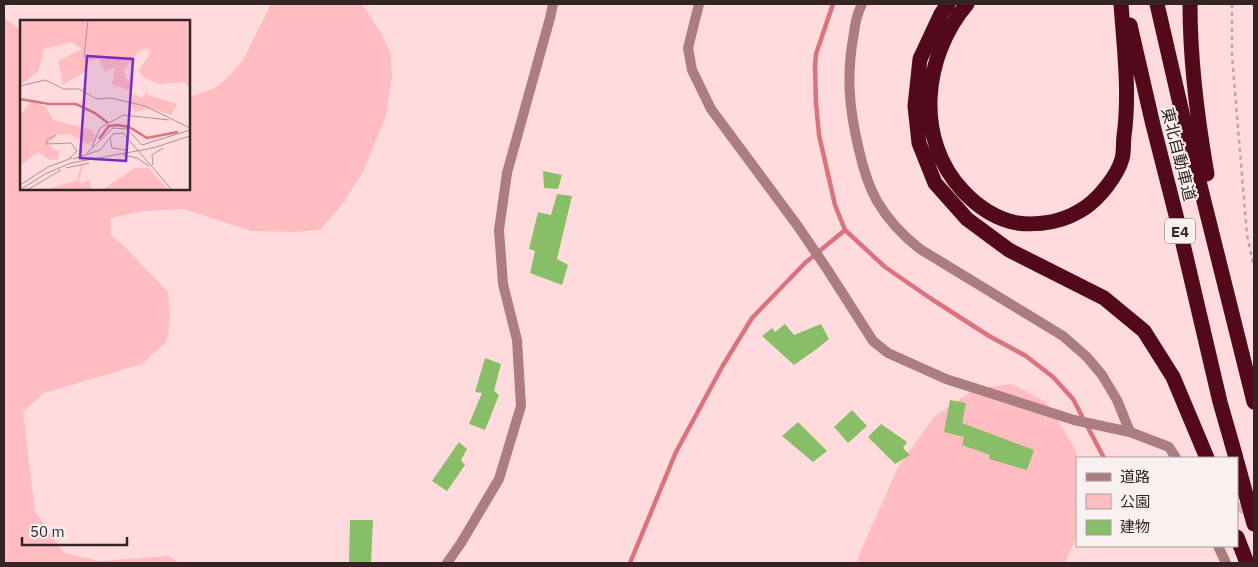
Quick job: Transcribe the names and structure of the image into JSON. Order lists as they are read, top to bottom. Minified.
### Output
{"streets":{"highway":["東北自動車道","E4"]},"legend":["道路","公園","建物"],"scale_bar":"50 m"}
